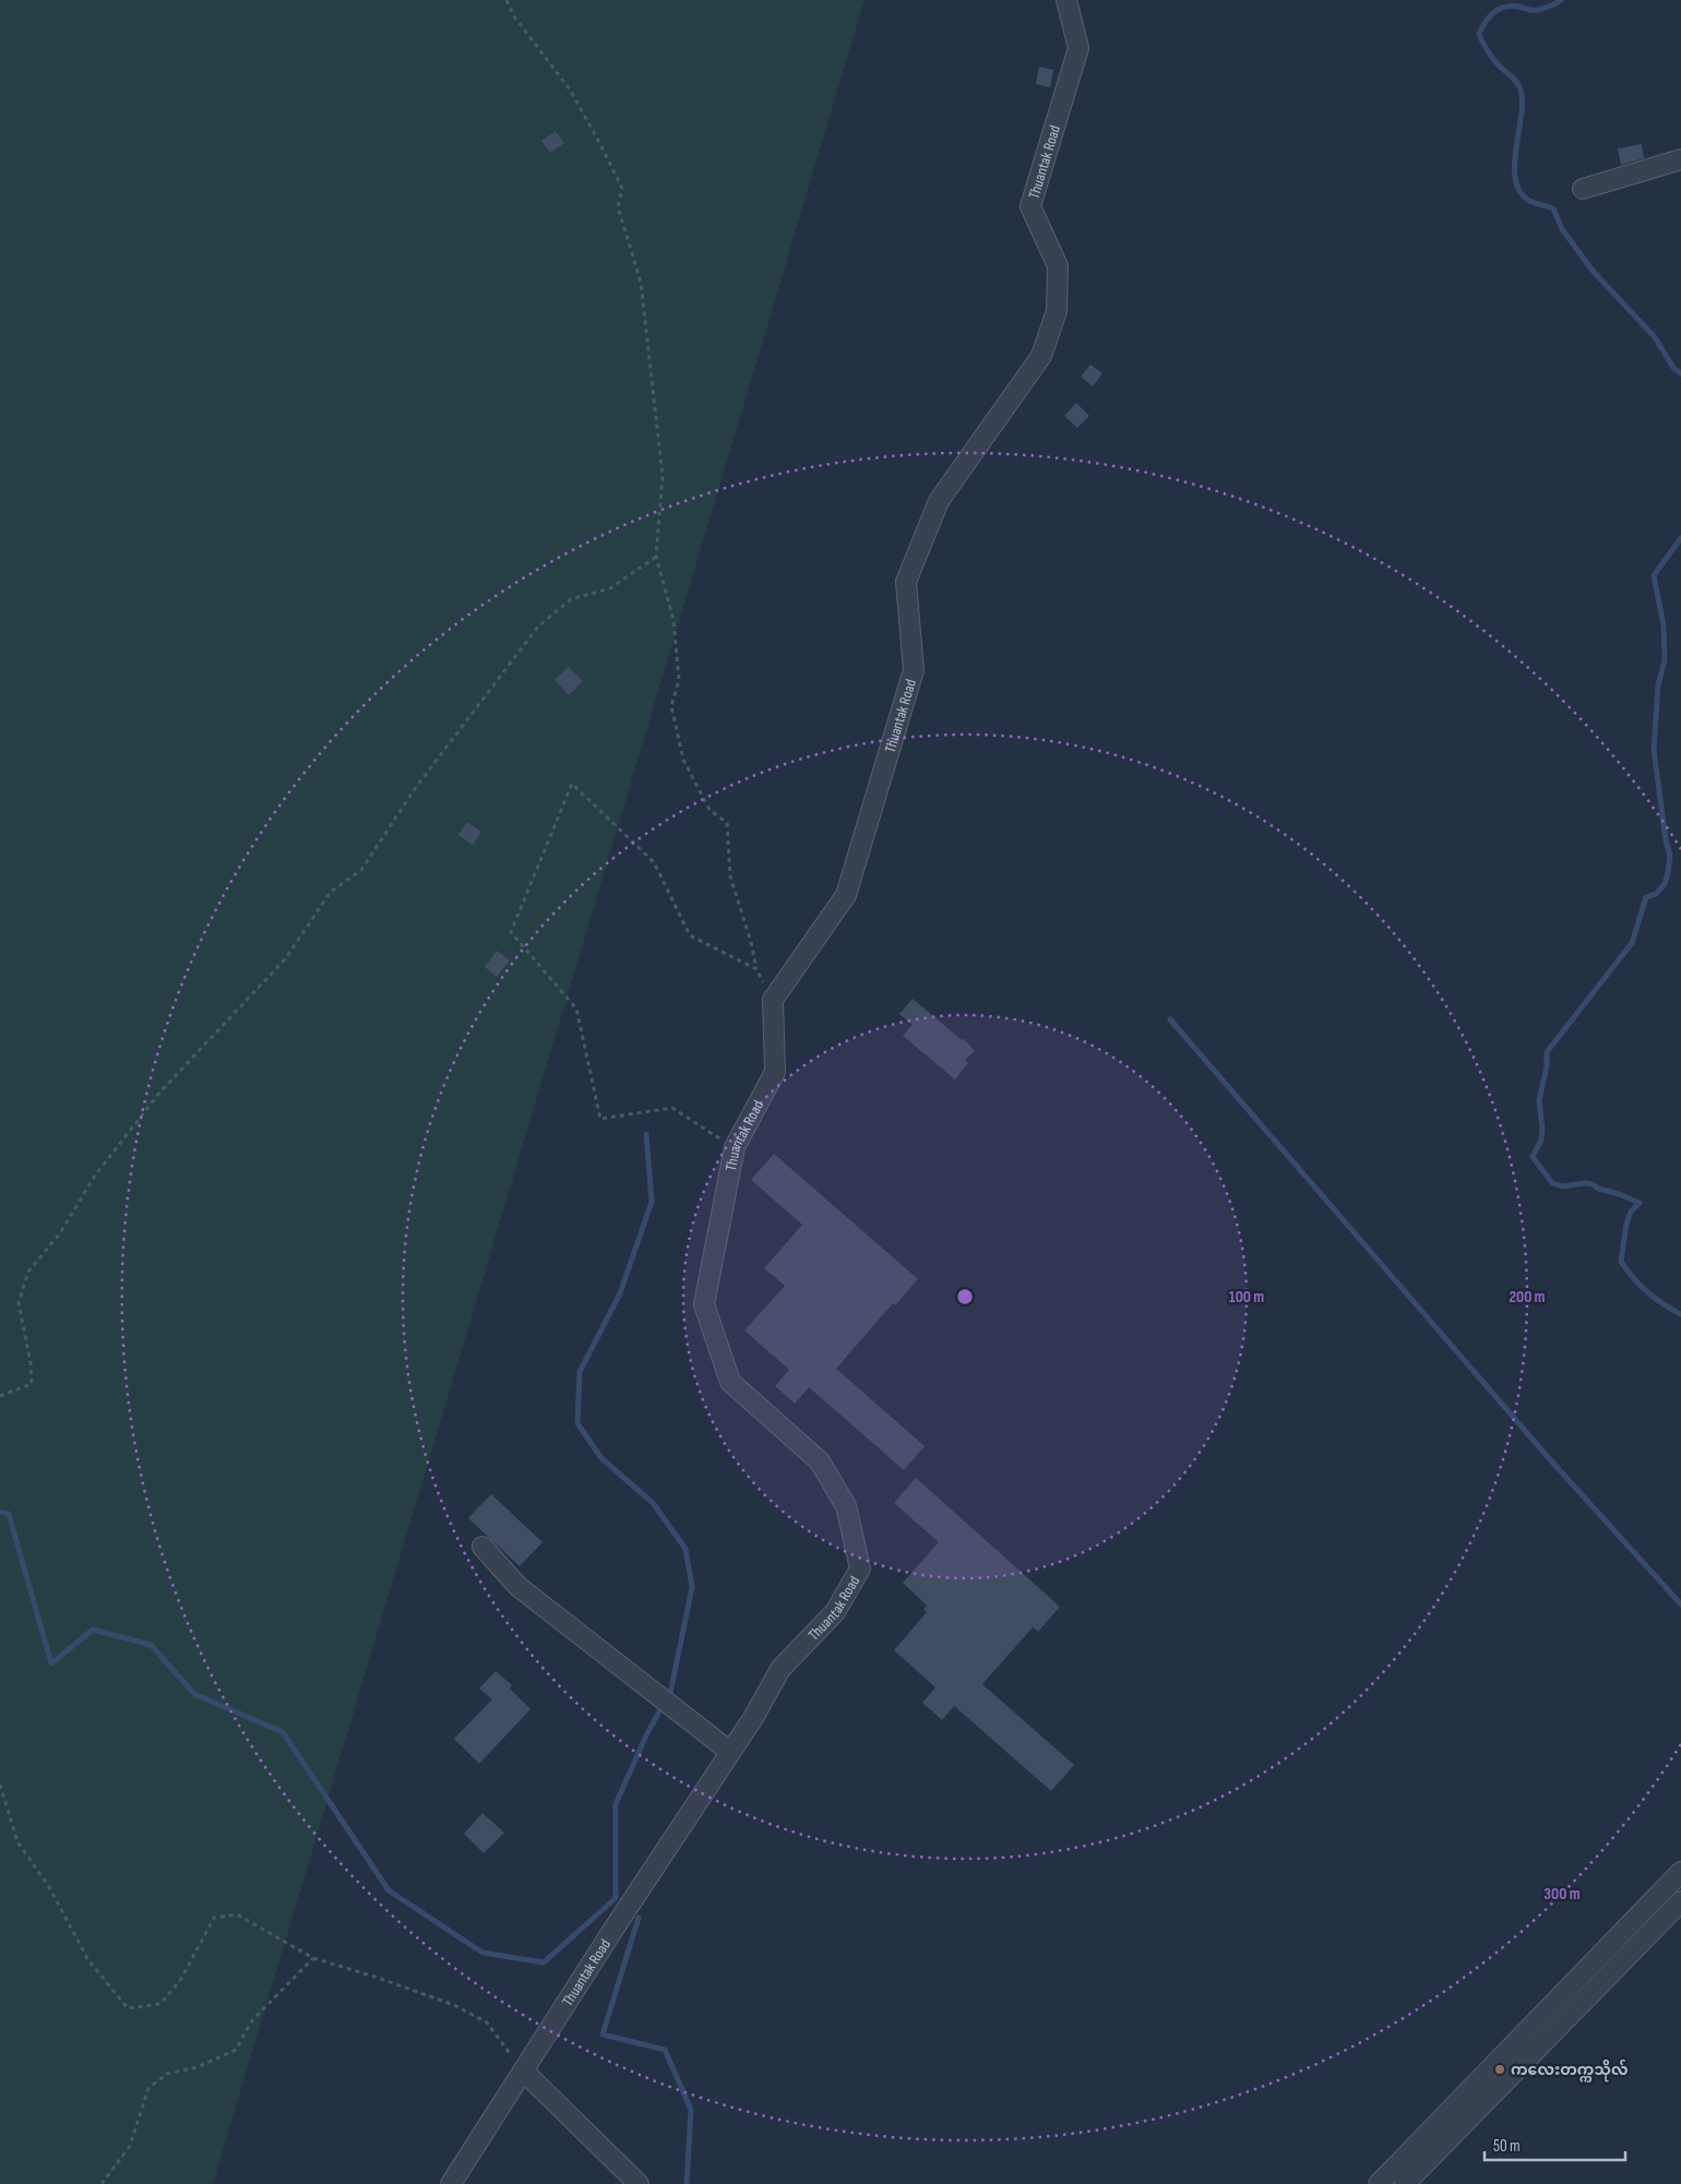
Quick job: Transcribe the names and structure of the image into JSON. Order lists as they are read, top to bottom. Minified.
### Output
{"streets":{"street":["Thuantak Road"]},"places":["ကလေးတက္ကသိုလ်"],"scale_bar":"50 m","rings":["100 m","200 m","300 m"]}
